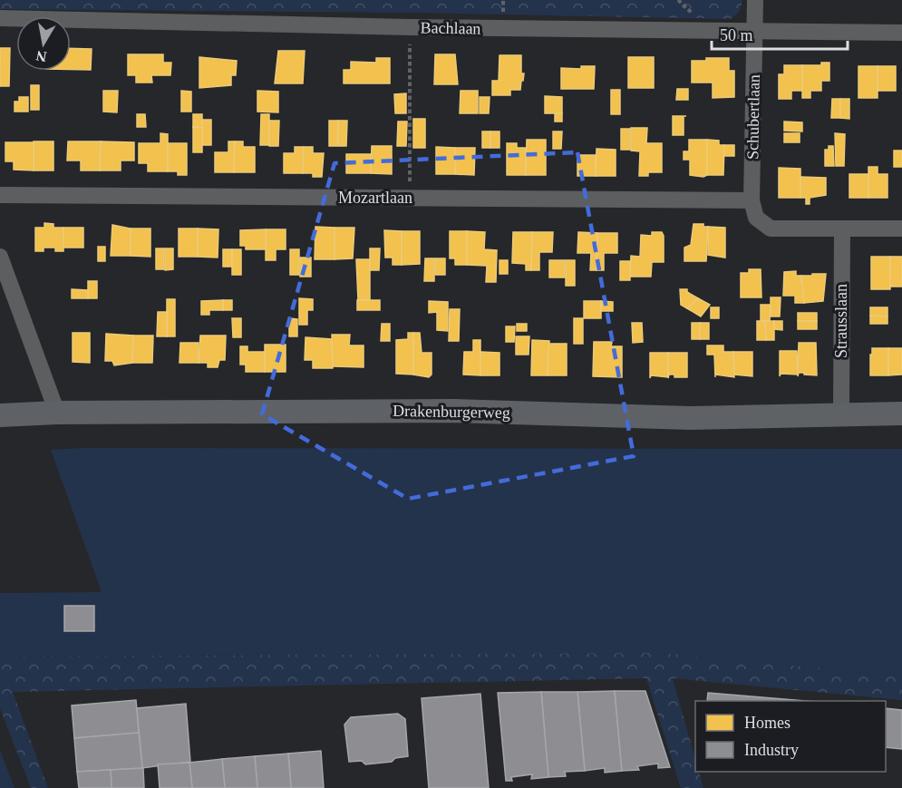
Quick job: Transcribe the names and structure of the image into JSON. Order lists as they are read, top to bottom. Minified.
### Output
{"streets":{"main road":["Drakenburgerweg"],"street":["Bachlaan","Schubertlaan","Mozartlaan","Strausslaan"]},"crossings":[["Bachlaan","Schubertlaan"],["Schubertlaan","Mozartlaan"],["Strausslaan","Drakenburgerweg"]],"legend":["Homes","Industry"],"scale_bar":"50 m","north":"bottom"}
